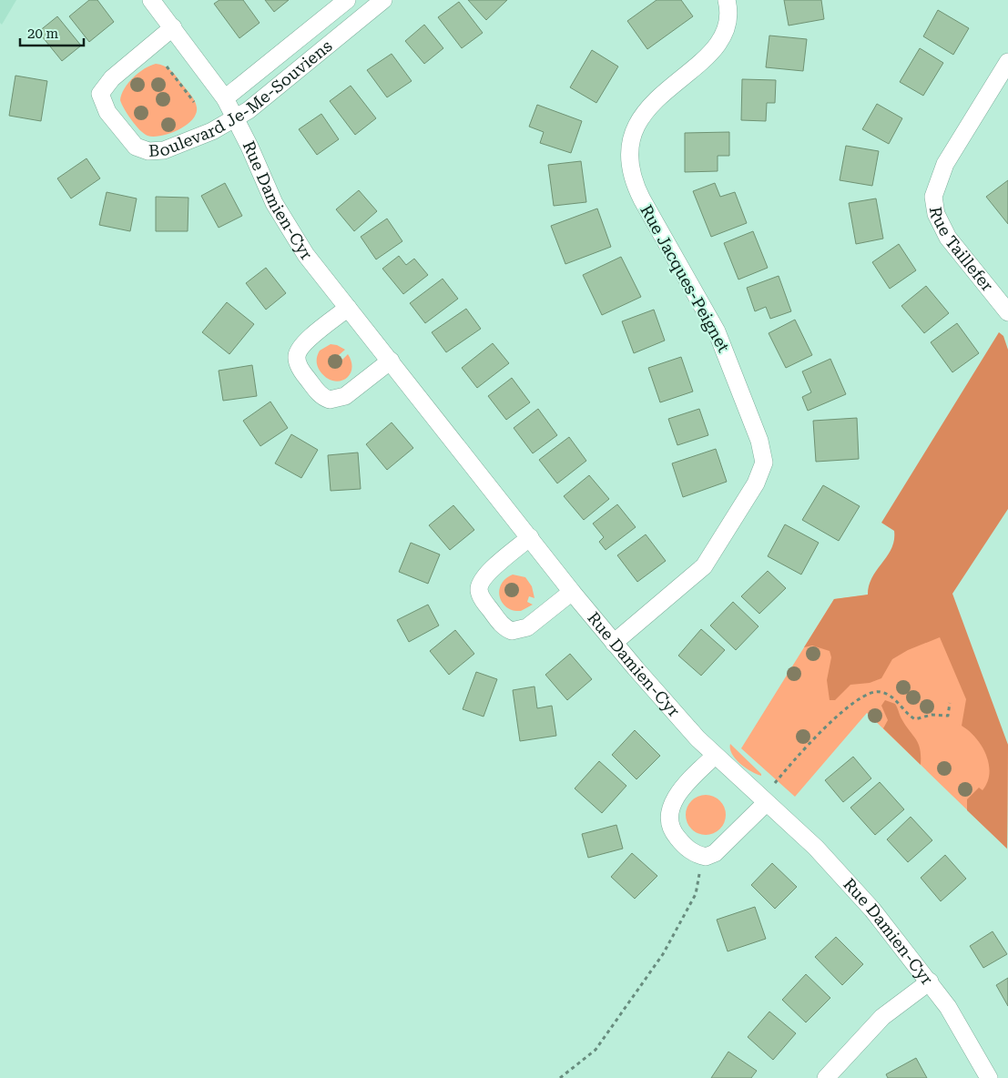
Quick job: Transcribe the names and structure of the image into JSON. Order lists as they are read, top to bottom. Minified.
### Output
{"streets":{"street":["Boulevard Je-Me-Souviens","Rue Damien-Cyr","Rue Taillefer","Rue Jacques-Peignet"]},"crossings":[["Boulevard Je-Me-Souviens","Rue Damien-Cyr"],["Rue Damien-Cyr","Rue Jacques-Peignet"]],"scale_bar":"20 m"}
